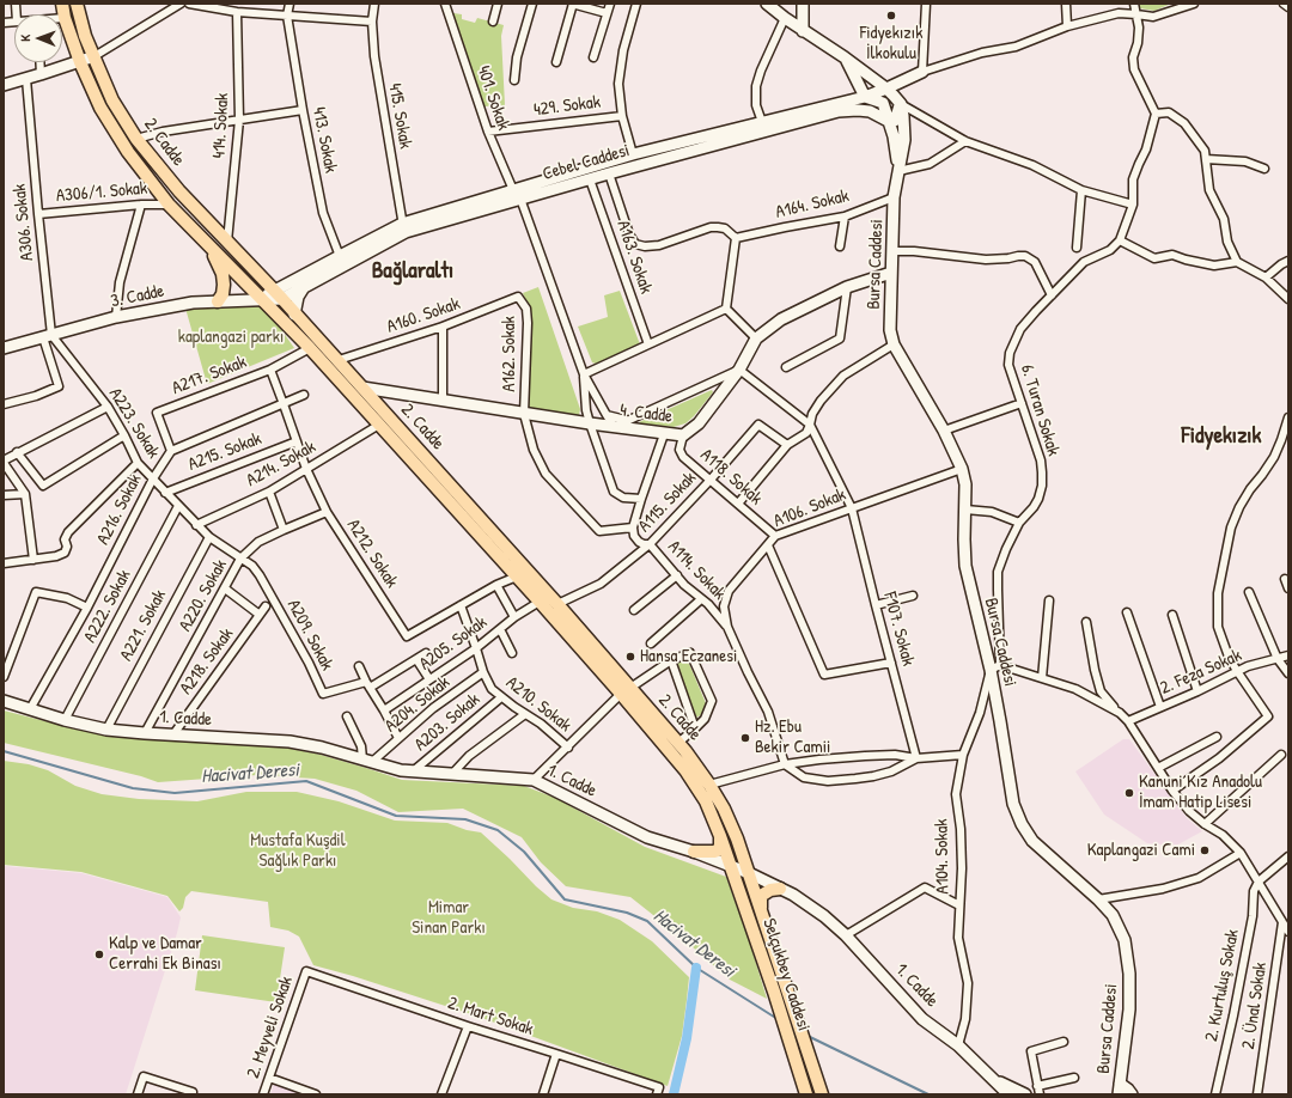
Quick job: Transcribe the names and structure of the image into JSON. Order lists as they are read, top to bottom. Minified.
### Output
{"streets":{"main road":["2. Cadde","Cebel Caddesi","Bursa Caddesi","3. Cadde","4. Cadde","1. Cadde","Selçukbey Caddesi"],"street":["401. Sokak","429. Sokak","415. Sokak","414. Sokak","413. Sokak","A306/1. Sokak","A164. Sokak","A306. Sokak","A163. Sokak","A160. Sokak","A162. Sokak","A217. Sokak","6. Turan Sokak","A223. Sokak","A215. Sokak","A214. Sokak","A118. Sokak","A115. Sokak","A106. Sokak","A216. Sokak","A212. Sokak","A114. Sokak","A220. Sokak","A222. Sokak","A221. Sokak","F107. Sokak","A209. Sokak","A205. Sokak","A218. Sokak","2. Feza Sokak","A204. Sokak","A210. Sokak","A203. Sokak","A104. Sokak","2. Kurtuluş Sokak","2. Ünal Sokak","2. Mart Sokak","2. Meyveli Sokak"]},"crossings":[["401. Sokak","429. Sokak"],["401. Sokak","Cebel Caddesi"],["415. Sokak","Cebel Caddesi"],["414. Sokak","2. Cadde"],["413. Sokak","Cebel Caddesi"],["2. Cadde","Cebel Caddesi"],["2. Cadde","A306/1. Sokak"],["2. Cadde","3. Cadde"],["2. Cadde","A160. Sokak"],["2. Cadde","A217. Sokak"],["2. Cadde","4. Cadde"],["2. Cadde","A214. Sokak"],["2. Cadde","A115. Sokak"],["2. Cadde","A212. Sokak"],["2. Cadde","A205. Sokak"],["2. Cadde","1. Cadde"],["2. Cadde","Selçukbey Caddesi"],["Cebel Caddesi","A163. Sokak"],["Cebel Caddesi","3. Cadde"],["A306/1. Sokak","A306. Sokak"],["A164. Sokak","Bursa Caddesi"],["A306. Sokak","3. Cadde"],["A306. Sokak","A223. Sokak"],["Bursa Caddesi","6. Turan Sokak"],["Bursa Caddesi","4. Cadde"],["Bursa Caddesi","A106. Sokak"],["Bursa Caddesi","A104. Sokak"],["3. Cadde","A223. Sokak"],["A160. Sokak","A162. Sokak"],["A162. Sokak","4. Cadde"],["A162. Sokak","A114. Sokak"],["A217. Sokak","A216. Sokak"],["A217. Sokak","A212. Sokak"],["6. Turan Sokak","A104. Sokak"],["4. Cadde","A118. Sokak"],["A223. Sokak","A215. Sokak"],["A223. Sokak","A214. Sokak"],["A223. Sokak","A216. Sokak"],["A223. Sokak","A220. Sokak"],["A223. Sokak","A222. Sokak"],["A223. Sokak","A221. Sokak"],["A223. Sokak","A209. Sokak"],["A215. Sokak","A212. Sokak"],["A214. Sokak","A212. Sokak"],["A118. Sokak","A115. Sokak"],["A118. Sokak","A106. Sokak"],["A115. Sokak","A114. Sokak"],["A106. Sokak","A114. Sokak"],["A106. Sokak","F107. Sokak"],["A216. Sokak","1. Cadde"],["A212. Sokak","A220. Sokak"],["A212. Sokak","A210. Sokak"],["A220. Sokak","A209. Sokak"],["A220. Sokak","1. Cadde"],["A222. Sokak","1. Cadde"],["A221. Sokak","1. Cadde"],["A205. Sokak","A210. Sokak"],["A218. Sokak","1. Cadde"],["A204. Sokak","A210. Sokak"],["A204. Sokak","1. Cadde"],["A210. Sokak","A203. Sokak"],["1. Cadde","A203. Sokak"],["1. Cadde","A104. Sokak"],["1. Cadde","Selçukbey Caddesi"],["2. Mart Sokak","2. Meyveli Sokak"]],"districts":["Bağlaraltı","Fidyekızık"],"water":["Hacivat Deresi"],"parks":["kaplangazi parkı","Mustafa Kuşdil Sağlık Parkı","Mimar Sinan Parkı"],"places":["Fidyekızık İlkokulu","Hansa Eczanesi","Hz. Ebu Bekir Camii","Kanuni Kız Anadolu İmam Hatip Lisesi","Kaplangazi Cami","Kalp ve Damar Cerrahi Ek Binası"],"north":"left"}
